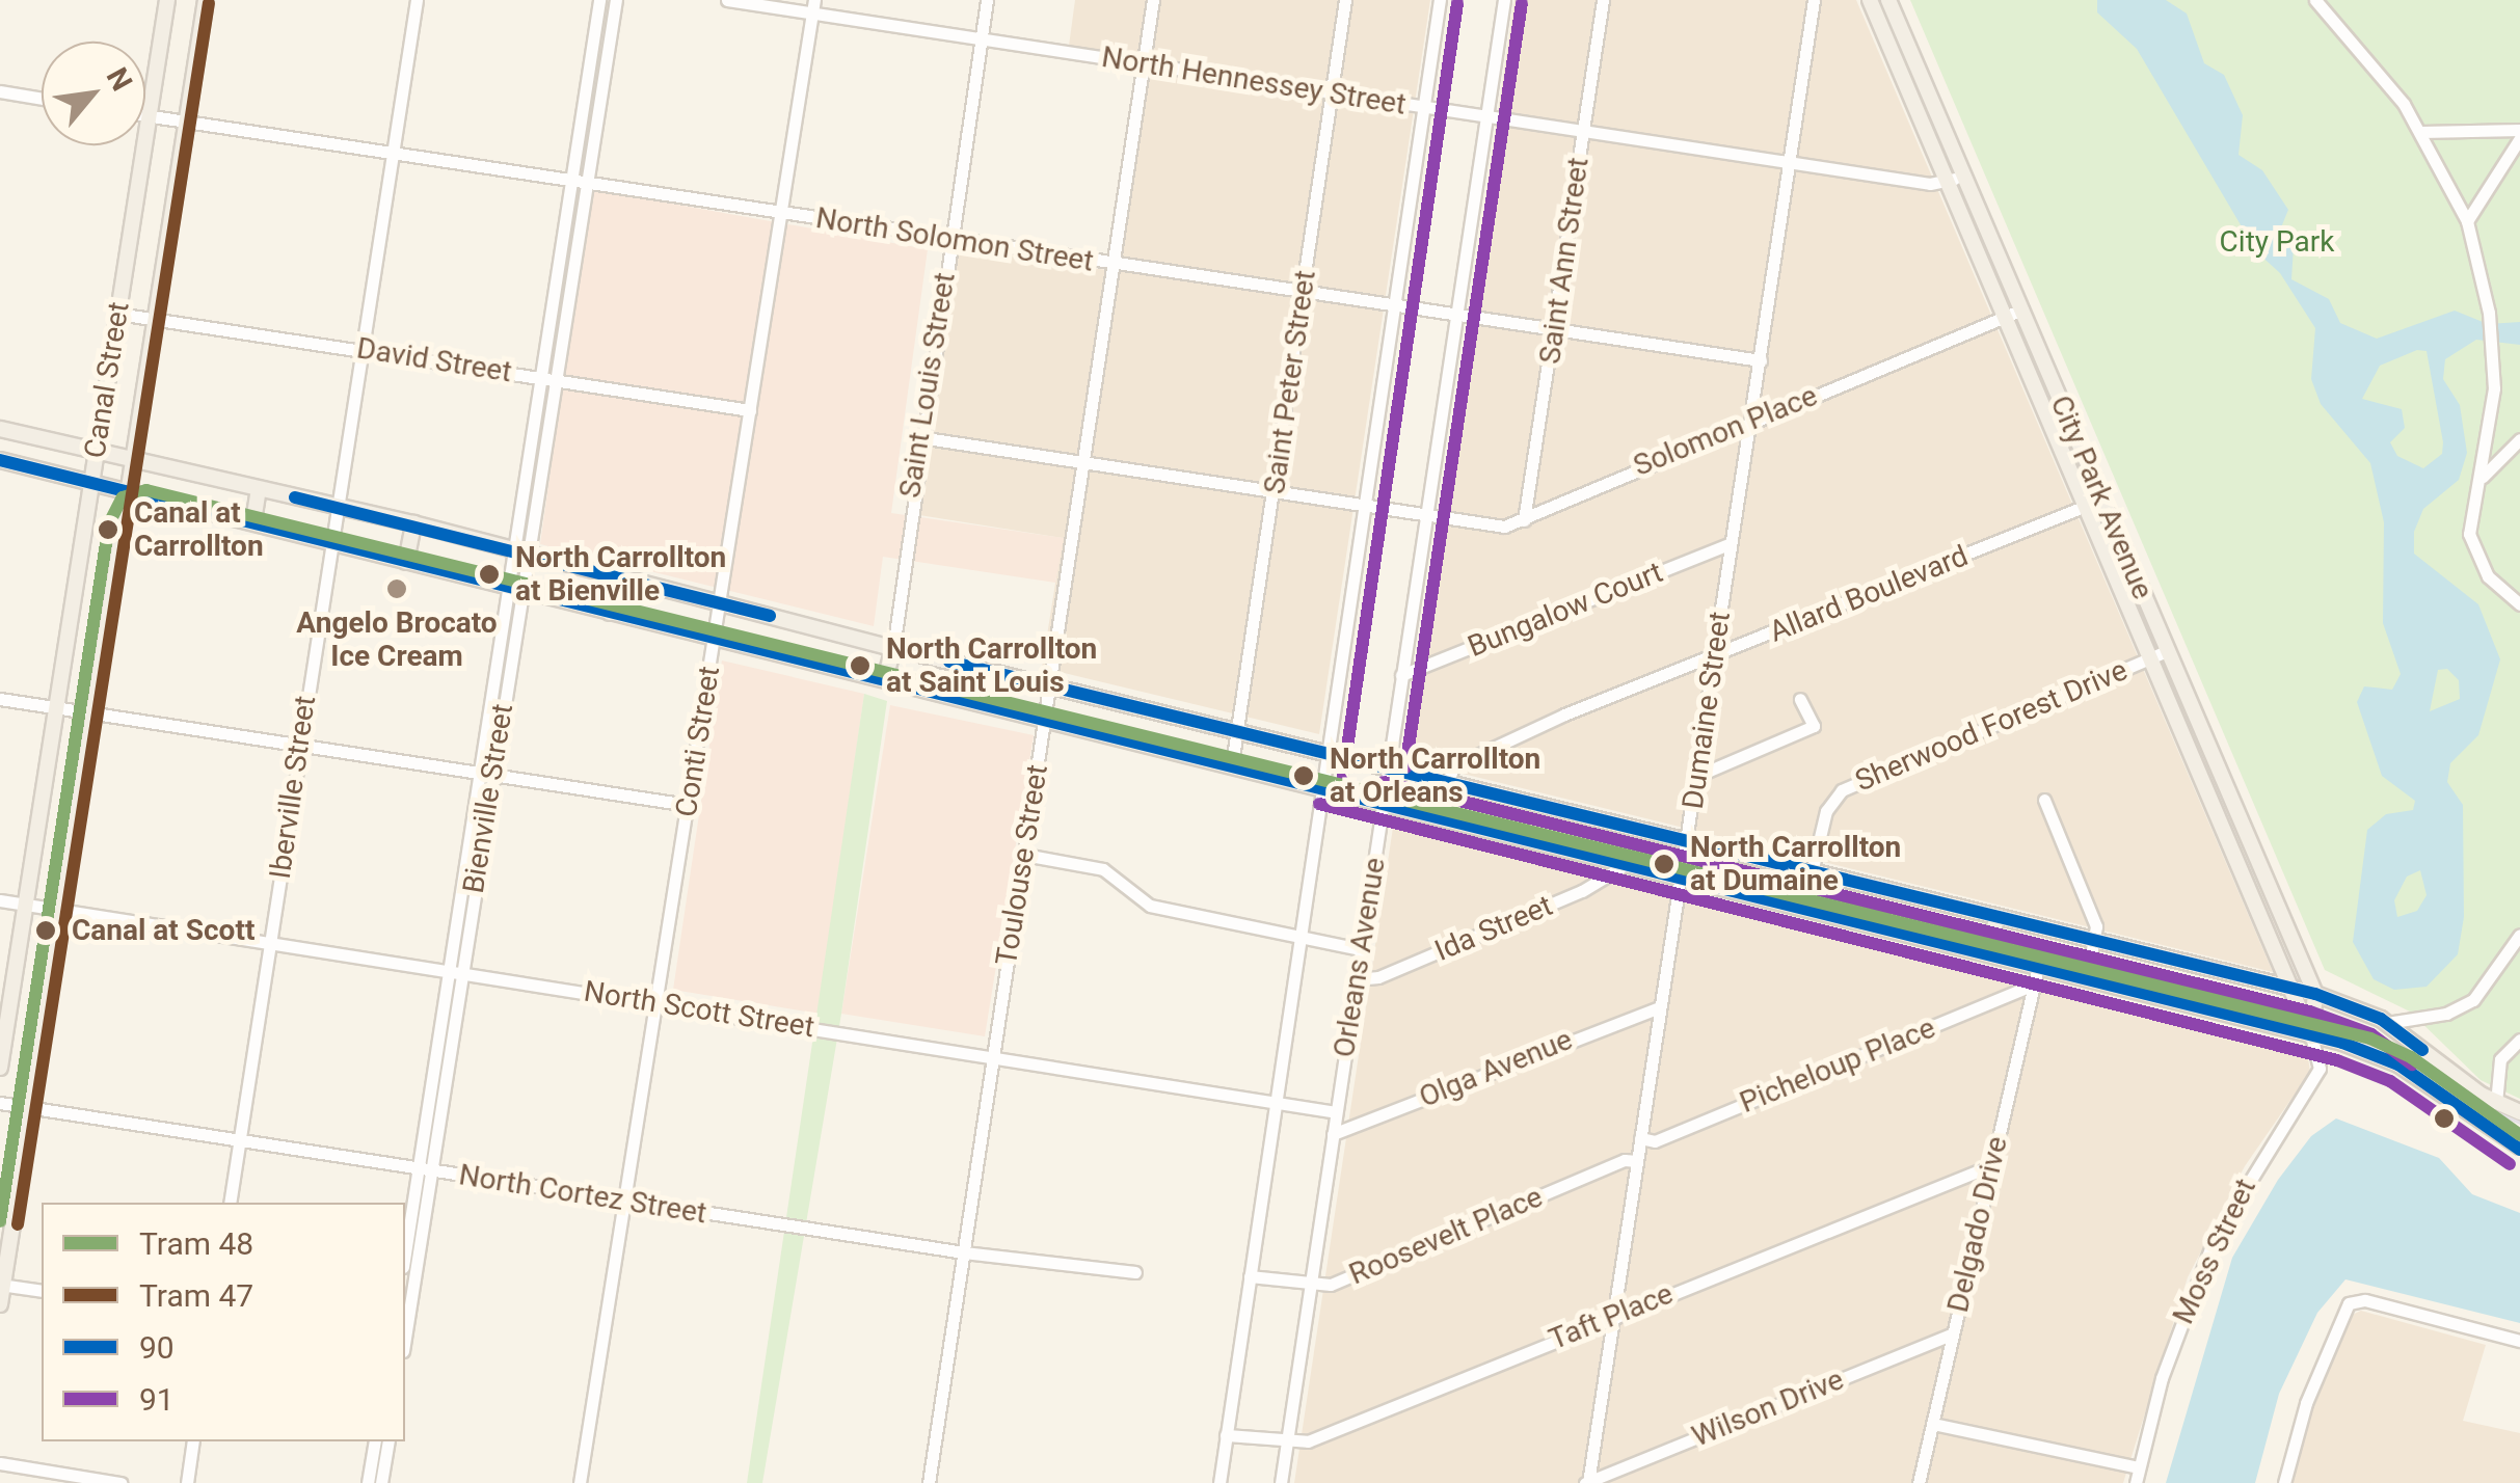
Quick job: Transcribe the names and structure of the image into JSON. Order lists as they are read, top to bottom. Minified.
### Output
{"streets":{"main road":["Canal Street","City Park Avenue"],"street":["North Hennessey Street","North Solomon Street","Saint Ann Street","David Street","Saint Peter Street","Saint Louis Street","Solomon Place","Allard Boulevard","Bungalow Court","Dumaine Street","Sherwood Forest Drive","Conti Street","Iberville Street","Bienville Street","Toulouse Street","Ida Street","Orleans Avenue","North Scott Street","Picheloup Place","Olga Avenue","North Cortez Street","Delgado Drive","Roosevelt Place","Moss Street","Taft Place","Wilson Drive"]},"crossings":[["North Hennessey Street","Saint Ann Street"],["North Hennessey Street","Saint Peter Street"],["North Hennessey Street","Saint Louis Street"],["North Hennessey Street","City Park Avenue"],["North Hennessey Street","Dumaine Street"],["North Hennessey Street","Conti Street"],["North Hennessey Street","Toulouse Street"],["North Hennessey Street","Orleans Avenue"],["North Solomon Street","Saint Ann Street"],["North Solomon Street","Canal Street"],["North Solomon Street","Saint Peter Street"],["North Solomon Street","Saint Louis Street"],["North Solomon Street","Dumaine Street"],["North Solomon Street","Conti Street"],["North Solomon Street","Iberville Street"],["North Solomon Street","Bienville Street"],["North Solomon Street","Toulouse Street"],["North Solomon Street","Orleans Avenue"],["Saint Ann Street","Solomon Place"],["David Street","Canal Street"],["David Street","Conti Street"],["David Street","Iberville Street"],["David Street","Bienville Street"],["Canal Street","North Scott Street"],["Canal Street","North Cortez Street"],["Solomon Place","City Park Avenue"],["Solomon Place","Dumaine Street"],["Solomon Place","Orleans Avenue"],["City Park Avenue","Allard Boulevard"],["City Park Avenue","Sherwood Forest Drive"],["City Park Avenue","Moss Street"],["Allard Boulevard","Dumaine Street"],["Bungalow Court","Dumaine Street"],["Bungalow Court","Orleans Avenue"],["Dumaine Street","Picheloup Place"],["Dumaine Street","Olga Avenue"],["Dumaine Street","Roosevelt Place"],["Dumaine Street","Taft Place"],["Dumaine Street","Wilson Drive"],["Conti Street","North Scott Street"],["Conti Street","North Cortez Street"],["Iberville Street","North Scott Street"],["Iberville Street","North Cortez Street"],["Bienville Street","North Scott Street"],["Bienville Street","North Cortez Street"],["Toulouse Street","North Scott Street"],["Toulouse Street","North Cortez Street"],["Ida Street","Orleans Avenue"],["Orleans Avenue","North Scott Street"],["Orleans Avenue","Olga Avenue"],["Orleans Avenue","Roosevelt Place"],["Orleans Avenue","Taft Place"],["Picheloup Place","Delgado Drive"],["Delgado Drive","Taft Place"],["Delgado Drive","Wilson Drive"]],"parks":["City Park"],"places":["Canal at Carrollton","North Carrollton at Bienville","Angelo Brocato Ice Cream","North Carrollton at Saint Louis","North Carrollton at Orleans","North Carrollton at Dumaine","Canal at Scott"],"lines":["tram line 47","transit line 91","transit line 90","tram line 48"],"legend":["Tram 48","Tram 47","90","91"],"north":"top right"}
